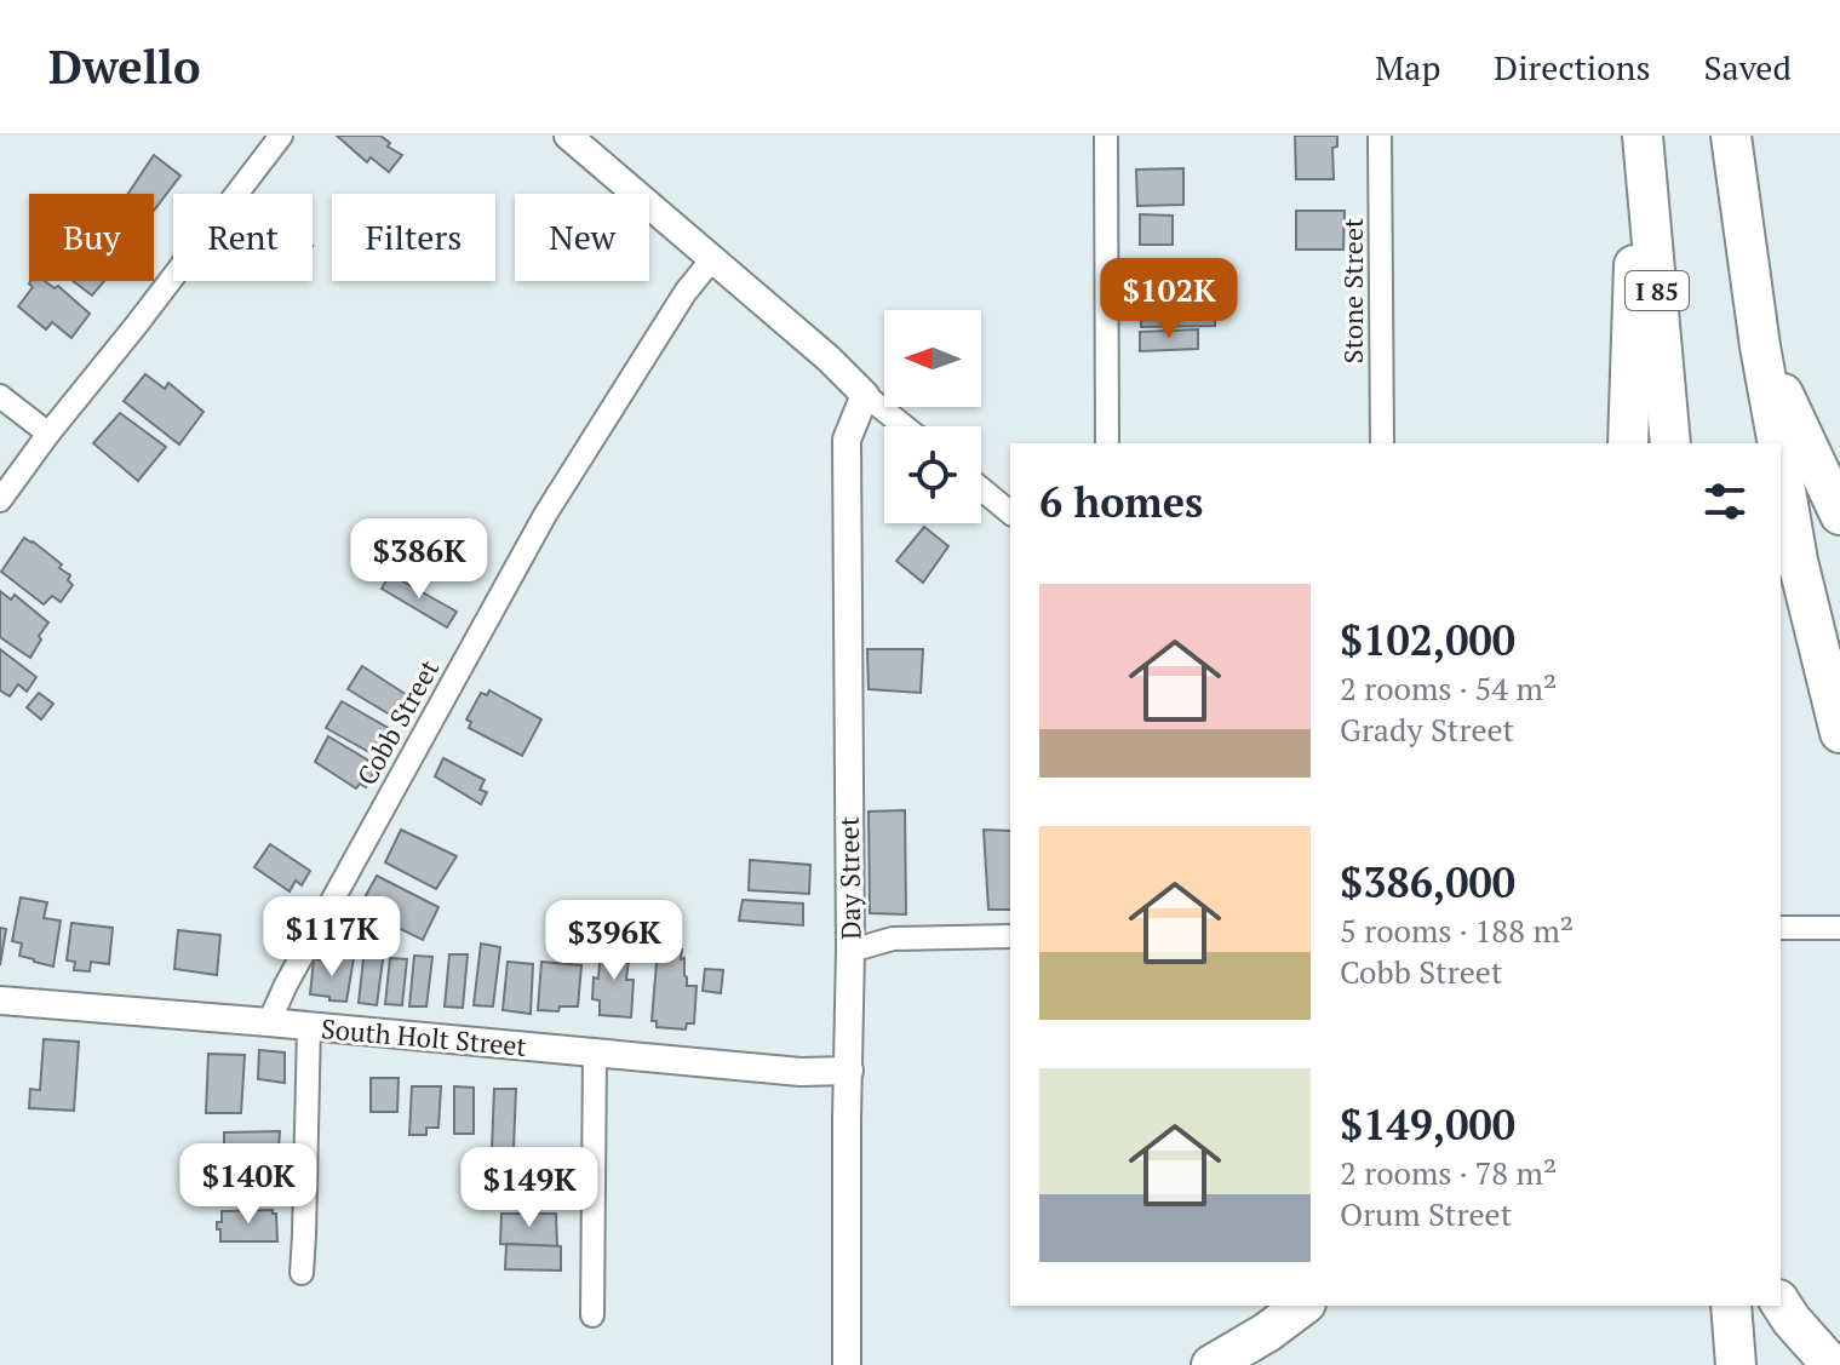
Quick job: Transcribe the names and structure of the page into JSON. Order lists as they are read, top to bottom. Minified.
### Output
{"streets":{"highway":["I 85"],"street":["Stone Street","Cobb Street","Day Street","South Holt Street"]},"crossings":[["Cobb Street","South Holt Street"],["Day Street","South Holt Street"]],"north":"left","page":{"header":"Dwello","nav":["Map","Directions","Saved"],"chip":["Buy","Rent","Filters","New"],"price":["$102K","$386K","$117K","$396K","$140K","$149K"],"heading":"6 homes","list":[{"name":"$102,000","note":"2 rooms · 54 m² · Grady Street"},{"name":"$386,000","note":"5 rooms · 188 m² · Cobb Street"},{"name":"$149,000","note":"2 rooms · 78 m² · Orum Street"}]}}
